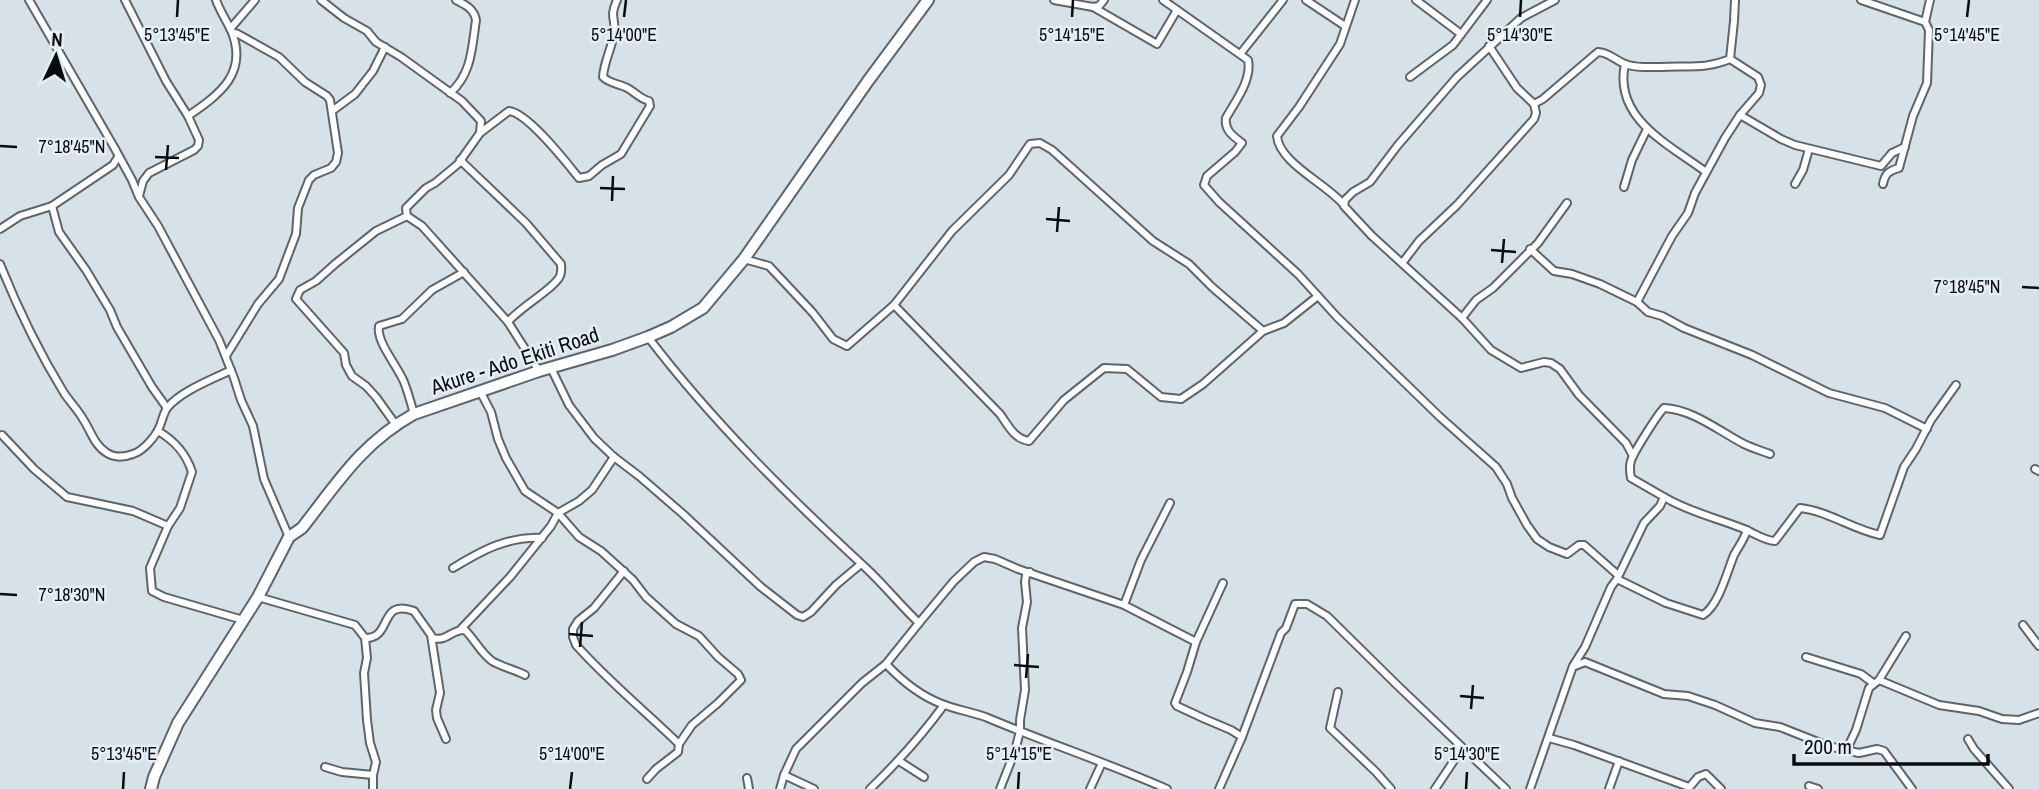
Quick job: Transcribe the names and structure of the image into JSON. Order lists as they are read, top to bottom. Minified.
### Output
{"streets":{"main road":["Akure - Ado Ekiti Road"]},"scale_bar":"200 m","north":"top","coordinates":["5°13'45\"E","5°14'00\"E","5°14'15\"E","5°14'30\"E","5°14'45\"E","7°18'45\"N","7°18'30\"N"]}
